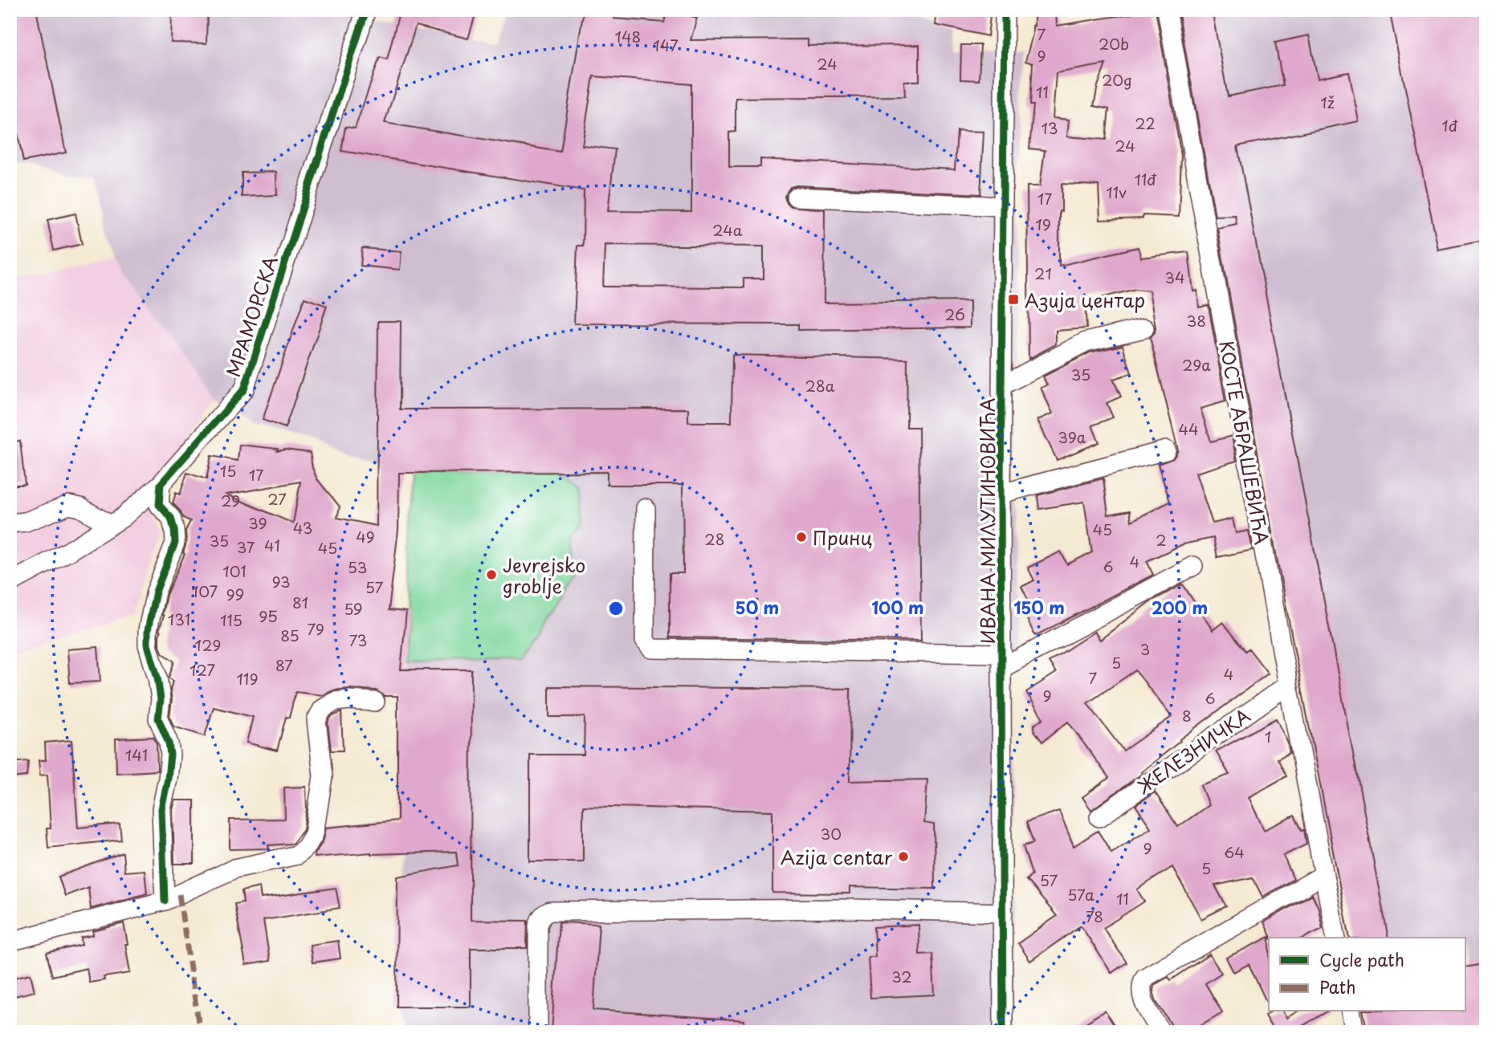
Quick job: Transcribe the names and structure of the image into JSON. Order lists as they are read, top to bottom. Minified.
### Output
{"streets":{"street":["МРАМОРСКА","КОСТЕ АБРАШЕВИЋА","ИВАНА МИЛУТИНОВИЋА","ЖЕЛЕЗНИЧКА"]},"crossings":[["КОСТЕ АБРАШЕВИЋА","ЖЕЛЕЗНИЧКА"]],"places":{"transit":["Азија центар"],"other":["Принц","Jevrejsko groblje","Azija centar"]},"house_numbers":["7","148","20b","147","9","24","20g","11","1ž","22","1đ","13","24","11đ","11v","17","19","24a","21","34","26","38","29a","35","28a","44","39a","15","17","27","29","39","43","45","49","28","2","35","41","37","45","4","6","53","101","93","57","107","99","81","59","95","131","115","79","85","73","129","3","5","87","127","4","7","119","9","6","8","1","141","30","9","64","5","57","57a","11","78","32"],"legend":["Cycle path","Path"],"rings":["50 m","100 m","150 m","200 m"]}
